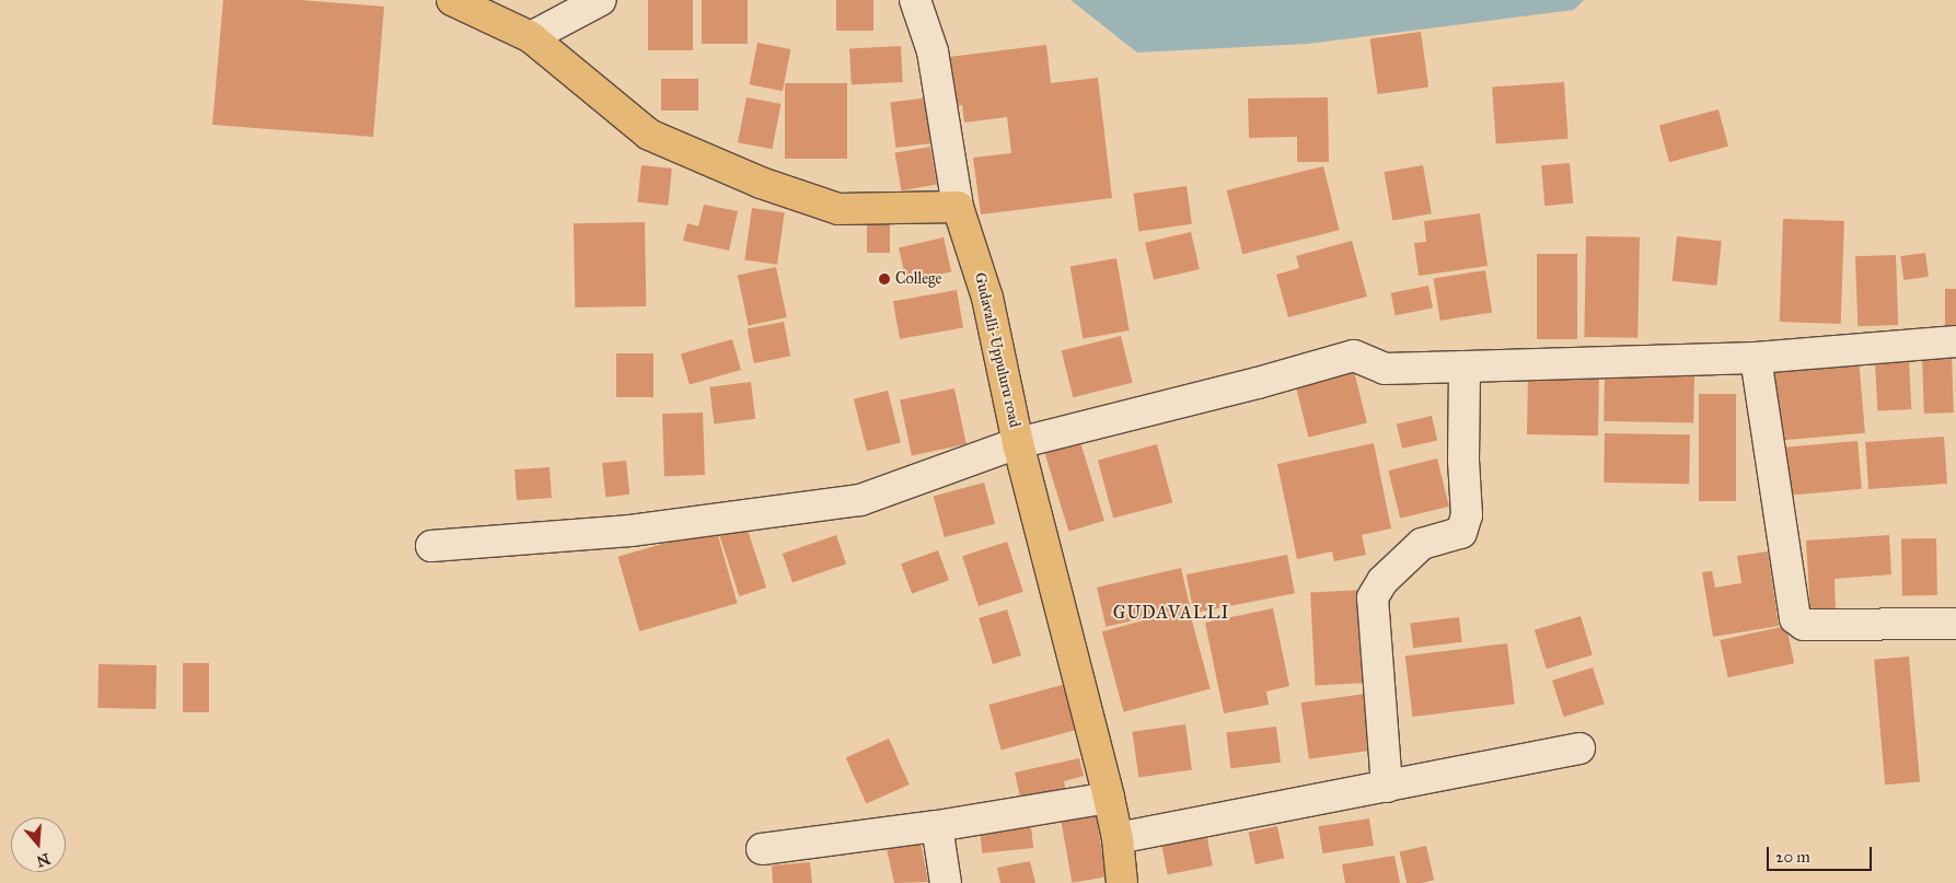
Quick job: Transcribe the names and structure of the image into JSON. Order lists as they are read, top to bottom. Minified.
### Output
{"streets":{"main road":["Gudavalli-Uppuluru road"]},"districts":["GUDAVALLI"],"places":["College"],"scale_bar":"20 m","north":"bottom"}
